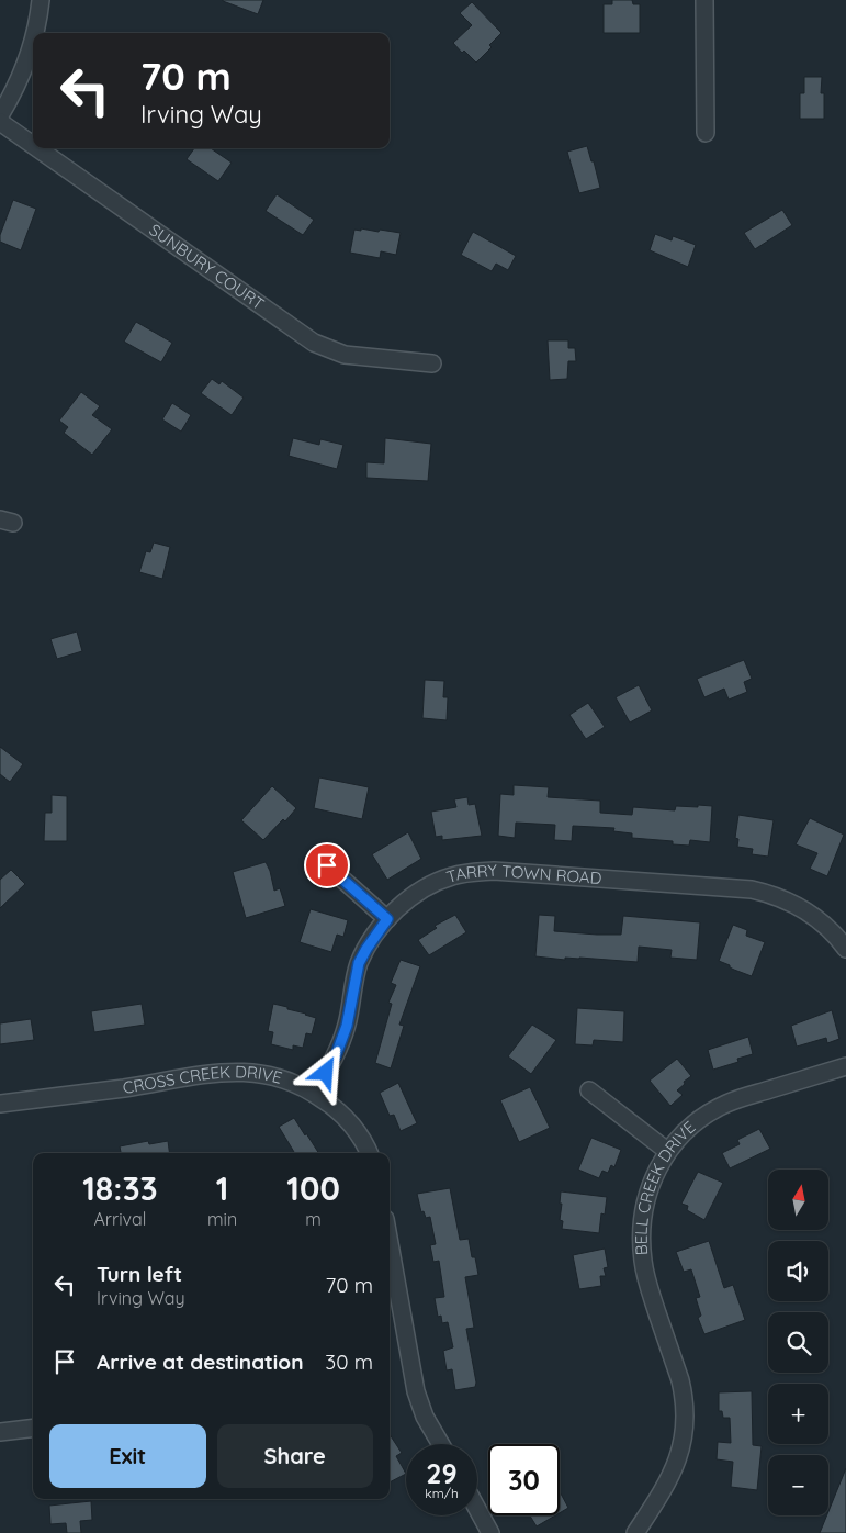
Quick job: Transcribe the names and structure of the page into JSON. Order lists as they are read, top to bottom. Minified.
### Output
{"streets":{"street":["SUNBURY COURT","TARRY TOWN ROAD","CROSS CREEK DRIVE","BELL CREEK DRIVE"]},"crossings":[["TARRY TOWN ROAD","CROSS CREEK DRIVE"]],"north":"top","page":{"turn":["70 m","Irving Way"],"eta":["18:33","Arrival","1","min","100","m"],"map_buttons":["+","−"],"list":[{"name":"Turn left","note":"Irving Way","value":"70 m"},{"name":"Arrive at destination","value":"30 m"}],"buttons":["Exit","Share"],"speed":"29 km/h","limit":"30"}}
